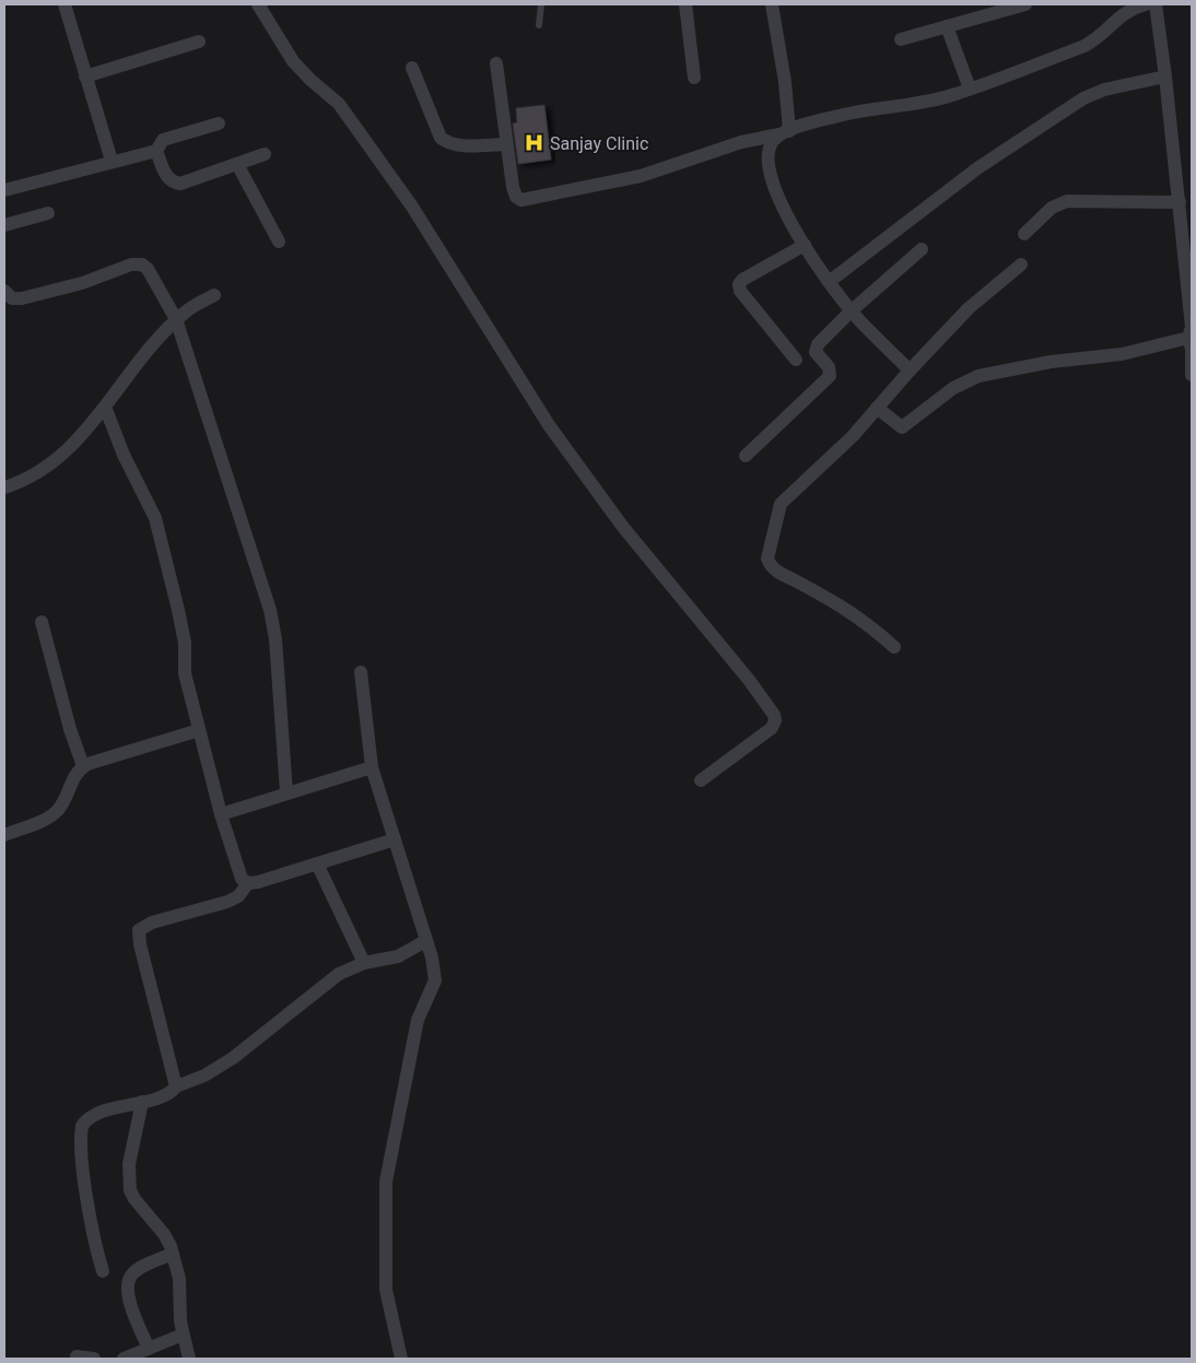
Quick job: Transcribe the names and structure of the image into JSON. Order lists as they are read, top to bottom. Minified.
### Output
{"places":{"hospital":["Sanjay Clinic"]}}
